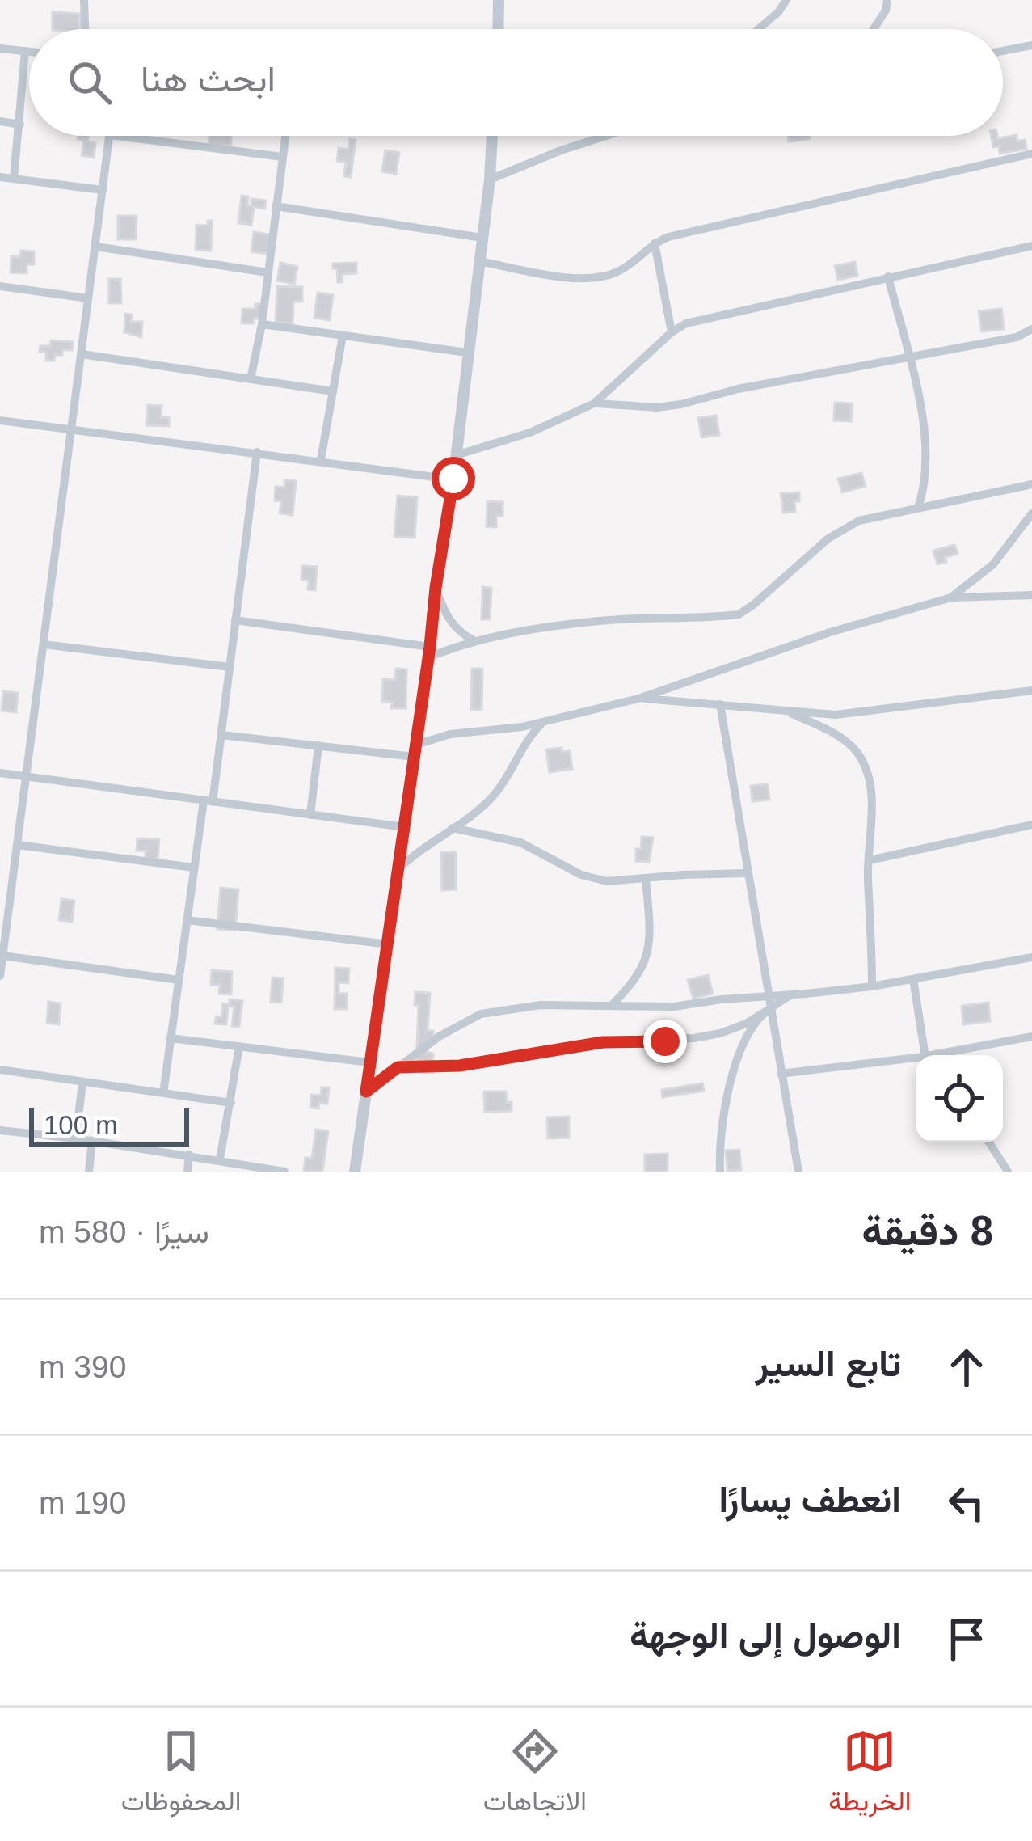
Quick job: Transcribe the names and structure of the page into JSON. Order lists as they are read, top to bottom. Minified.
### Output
{"scale_bar":"100 m","page":{"search":"ابحث هنا","scale":"100 m","heading":["8 دقيقة","سيرًا · 580 m"],"list":[["تابع السير","390 m"],["انعطف يسارًا","190 m"],"الوصول إلى الوجهة"],"nav":["الخريطة","الاتجاهات","المحفوظات"]}}
